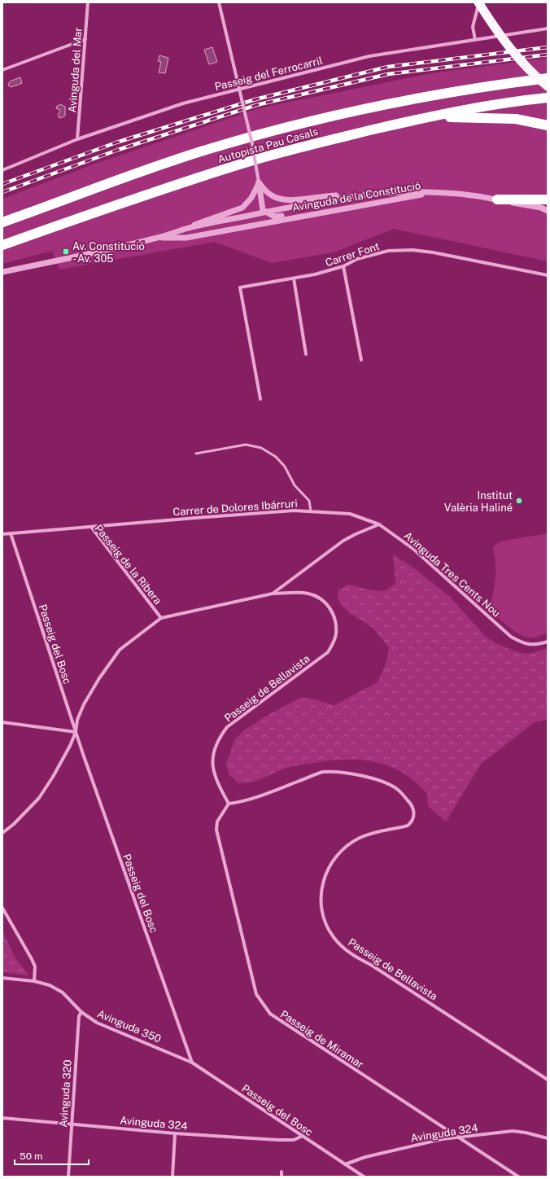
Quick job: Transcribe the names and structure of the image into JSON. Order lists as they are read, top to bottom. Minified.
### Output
{"streets":{"highway":["Autopista Pau Casals"],"street":["Avinguda del Mar","Passeig del Ferrocarril","Avinguda de la Constitució","Carrer Font","Carrer de Dolores Ibárruri","Passeig de la Ribera","Avinguda Tres Cents Nou","Passeig del Bosc","Passeig de Bellavista","Avinguda 350","Passeig de Miramar","Avinguda 320","Avinguda 324"]},"crossings":[["Avinguda del Mar","Passeig del Ferrocarril"],["Carrer de Dolores Ibárruri","Passeig de la Ribera"],["Carrer de Dolores Ibárruri","Avinguda Tres Cents Nou"],["Passeig de la Ribera","Passeig del Bosc"],["Passeig del Bosc","Avinguda 350"],["Passeig del Bosc","Avinguda 324"],["Passeig de Bellavista","Passeig de Miramar"],["Avinguda 350","Avinguda 320"],["Passeig de Miramar","Avinguda 324"],["Avinguda 320","Avinguda 324"]],"places":{"transit":["Av. Constitució - Av. 305"],"other":["Institut Valèria Haliné"]},"scale_bar":"50 m"}
